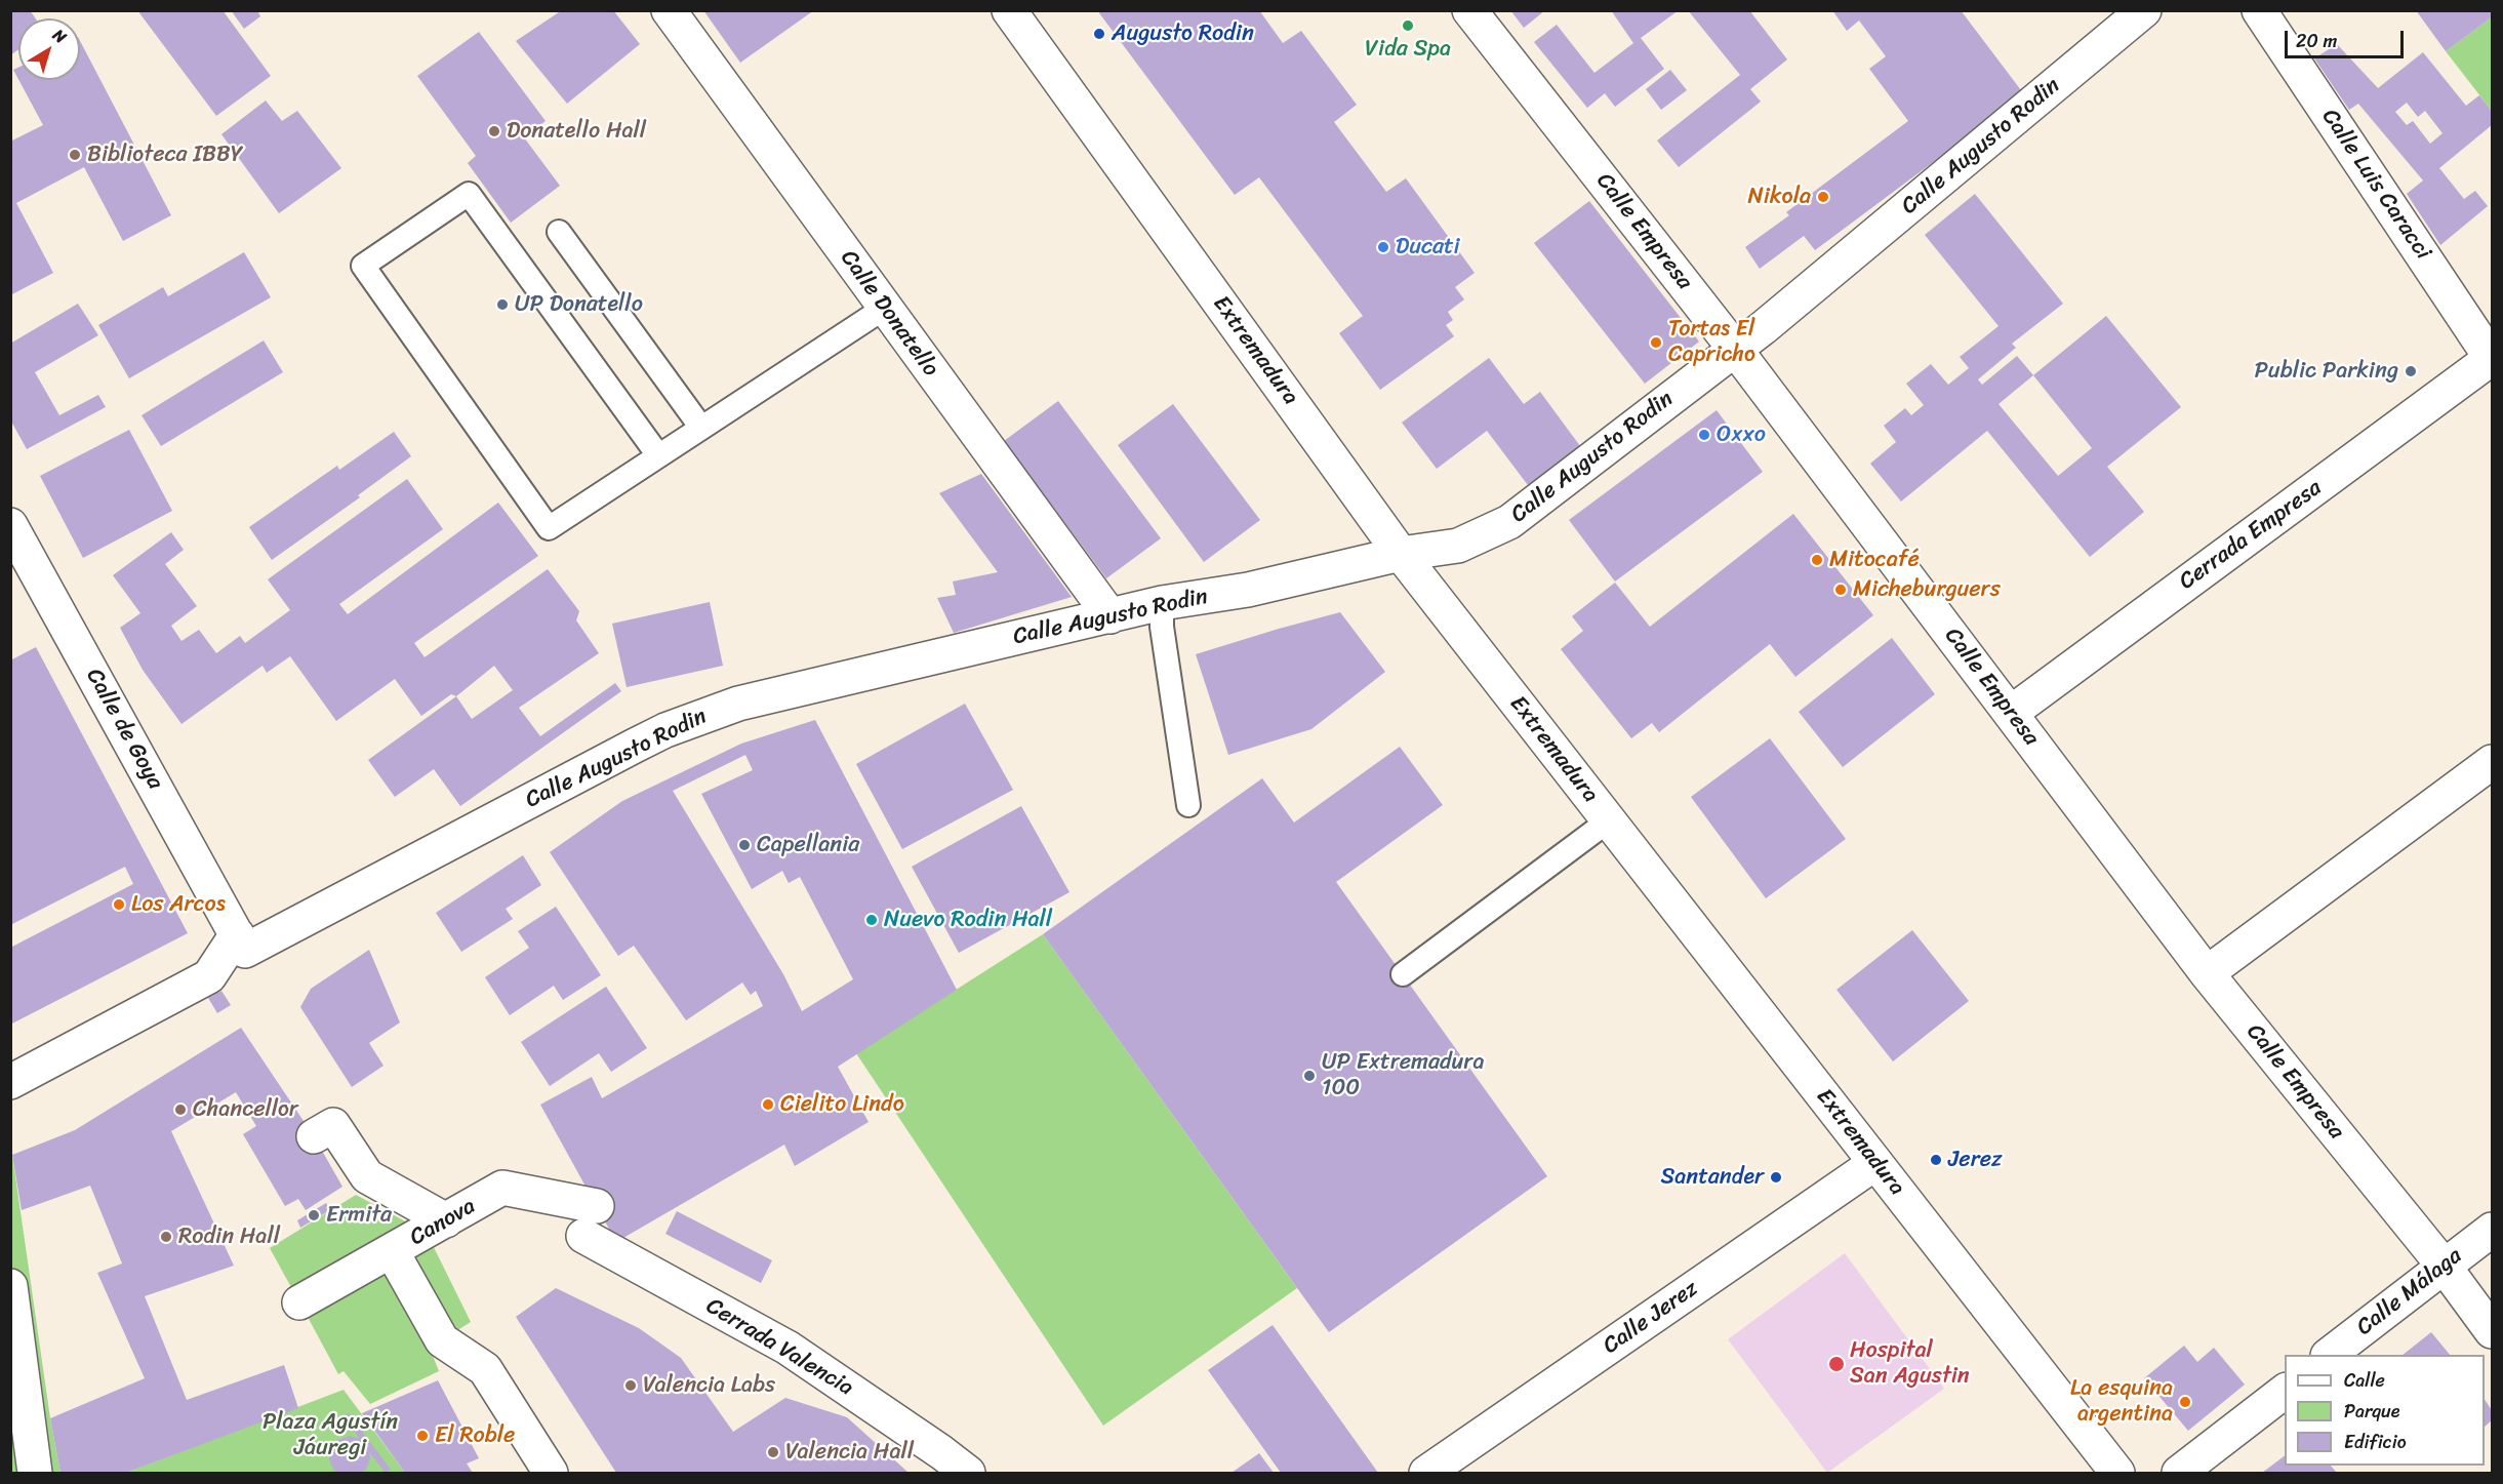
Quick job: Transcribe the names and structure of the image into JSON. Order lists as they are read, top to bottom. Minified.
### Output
{"streets":{"street":["Calle Augusto Rodin","Calle Luis Caracci","Calle Empresa","Calle Donatello","Extremadura","Cerrada Empresa","Calle de Goya","Canova","Calle Málaga","Calle Jerez","Cerrada Valencia"]},"crossings":[["Calle Augusto Rodin","Calle Empresa"],["Calle Augusto Rodin","Calle Donatello"],["Calle Augusto Rodin","Extremadura"],["Calle Augusto Rodin","Calle de Goya"],["Calle Luis Caracci","Cerrada Empresa"],["Calle Empresa","Cerrada Empresa"],["Calle Empresa","Calle Málaga"],["Extremadura","Calle Jerez"],["Canova","Cerrada Valencia"]],"parks":["Plaza Agustín Jáuregi"],"places":["Vida Spa","Augusto Rodin","Donatello Hall","Biblioteca IBBY","Nikola","Ducati","UP Donatello","Tortas El Capricho","Public Parking","Oxxo","Mitocafé","Micheburguers","Capellania","Los Arcos","Nuevo Rodin Hall","UP Extremadura 100","Cielito Lindo","Chancellor","Jerez","Santander","Ermita","Rodin Hall","Hospital San Agustin","Valencia Labs","La esquina argentina","El Roble","Valencia Hall"],"legend":["Calle","Parque","Edificio"],"scale_bar":"20 m","north":"top right"}
